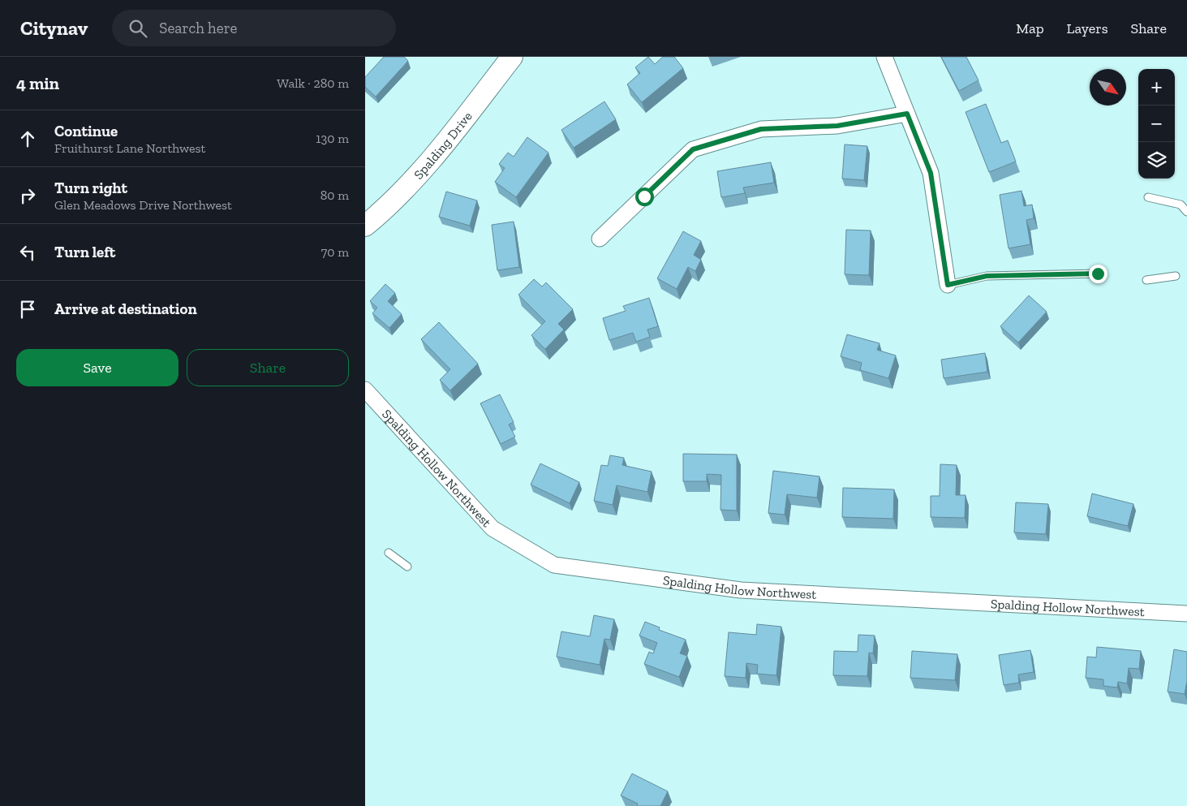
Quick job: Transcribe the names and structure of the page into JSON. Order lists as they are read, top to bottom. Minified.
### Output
{"streets":{"main road":["Spalding Drive"],"street":["Spalding Hollow Northwest"]},"north":"bottom right","page":{"header":"Citynav","search":"Search here","nav":["Map","Layers","Share"],"heading":["4 min","Walk · 280 m"],"map_buttons":["+","−"],"list":[["Continue","Fruithurst Lane Northwest","130 m"],["Turn right","Glen Meadows Drive Northwest","80 m"],["Turn left","70 m"],"Arrive at destination"],"buttons":["Save","Share"]}}
